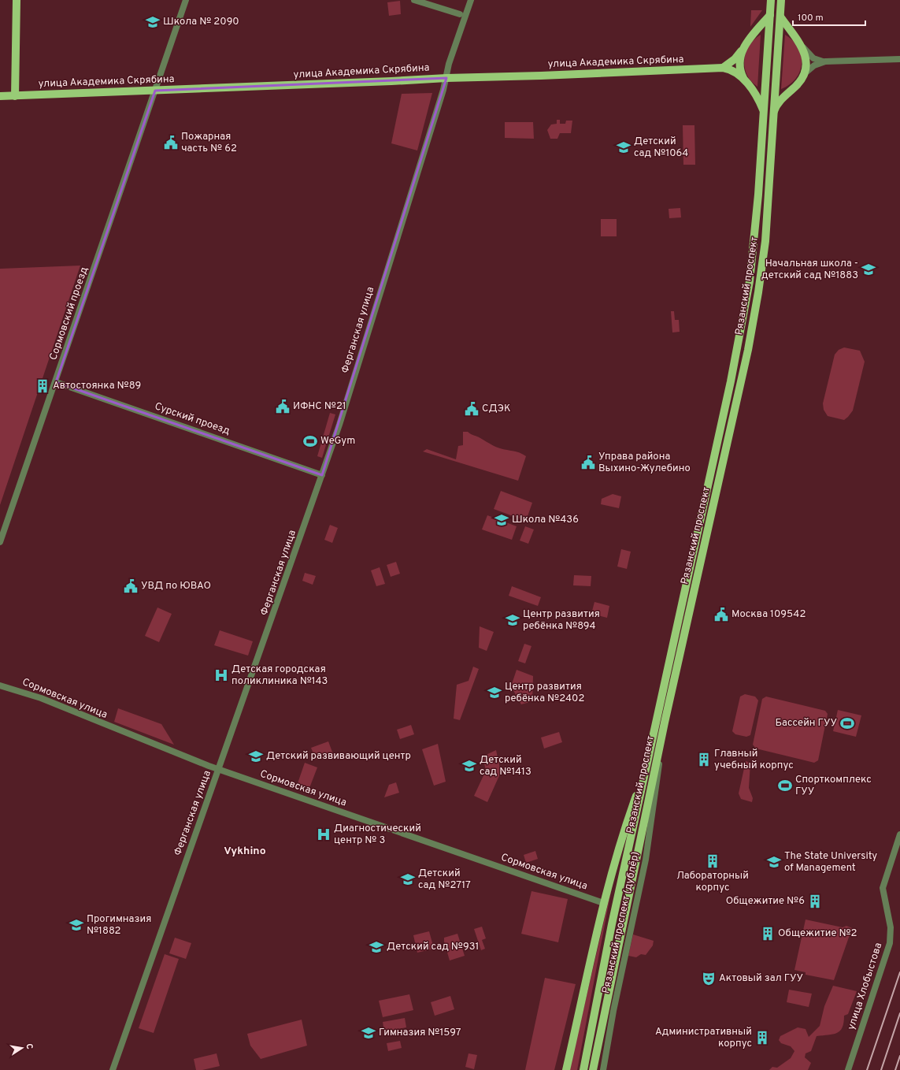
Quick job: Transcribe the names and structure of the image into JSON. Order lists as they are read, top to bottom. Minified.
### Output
{"streets":{"main road":["улица Академика Скрябина","Рязанский проспект","Рязанский проспект (дублёр)"],"street":["Сормовский проезд","Ферганская улица","Сурский проезд","Сормовская улица","улица Хлобыстова"]},"crossings":[["улица Академика Скрябина","Сормовский проезд"],["улица Академика Скрябина","Ферганская улица"],["Рязанский проспект","Рязанский проспект (дублёр)"],["Сормовский проезд","Сурский проезд"],["Ферганская улица","Сурский проезд"],["Ферганская улица","Сормовская улица"],["Сормовская улица","Рязанский проспект (дублёр)"]],"districts":["Vykhino"],"places":{"school or university":["Школа № 2090","Детский сад №1064","Начальная школа - детский сад №1883","Школа №436","Центр развития ребёнка №894","Центр развития ребёнка №2402","Детский развивающий центр","Детский сад №1413","The State University of Management","Детский сад №2717","Прогимназия №1882","Детский сад №931","Гимназия №1597"],"public building":["Пожарная часть № 62","ИФНС №21","СДЭК","Управа района Выхино-Жулебино","УВД по ЮВАО","Москва 109542"],"building":["Автостоянка №89","Главный учебный корпус","Лабораторный корпус","Общежитие №6","Общежитие №2","Административный корпус"],"sports":["WeGym","Бассейн ГУУ","Спорткомплекс ГУУ"],"hospital":["Детская городская поликлиника №143","Диагностический центр № 3"],"theatre":["Актовый зал ГУУ"]},"scale_bar":"100 m","north":"right"}
